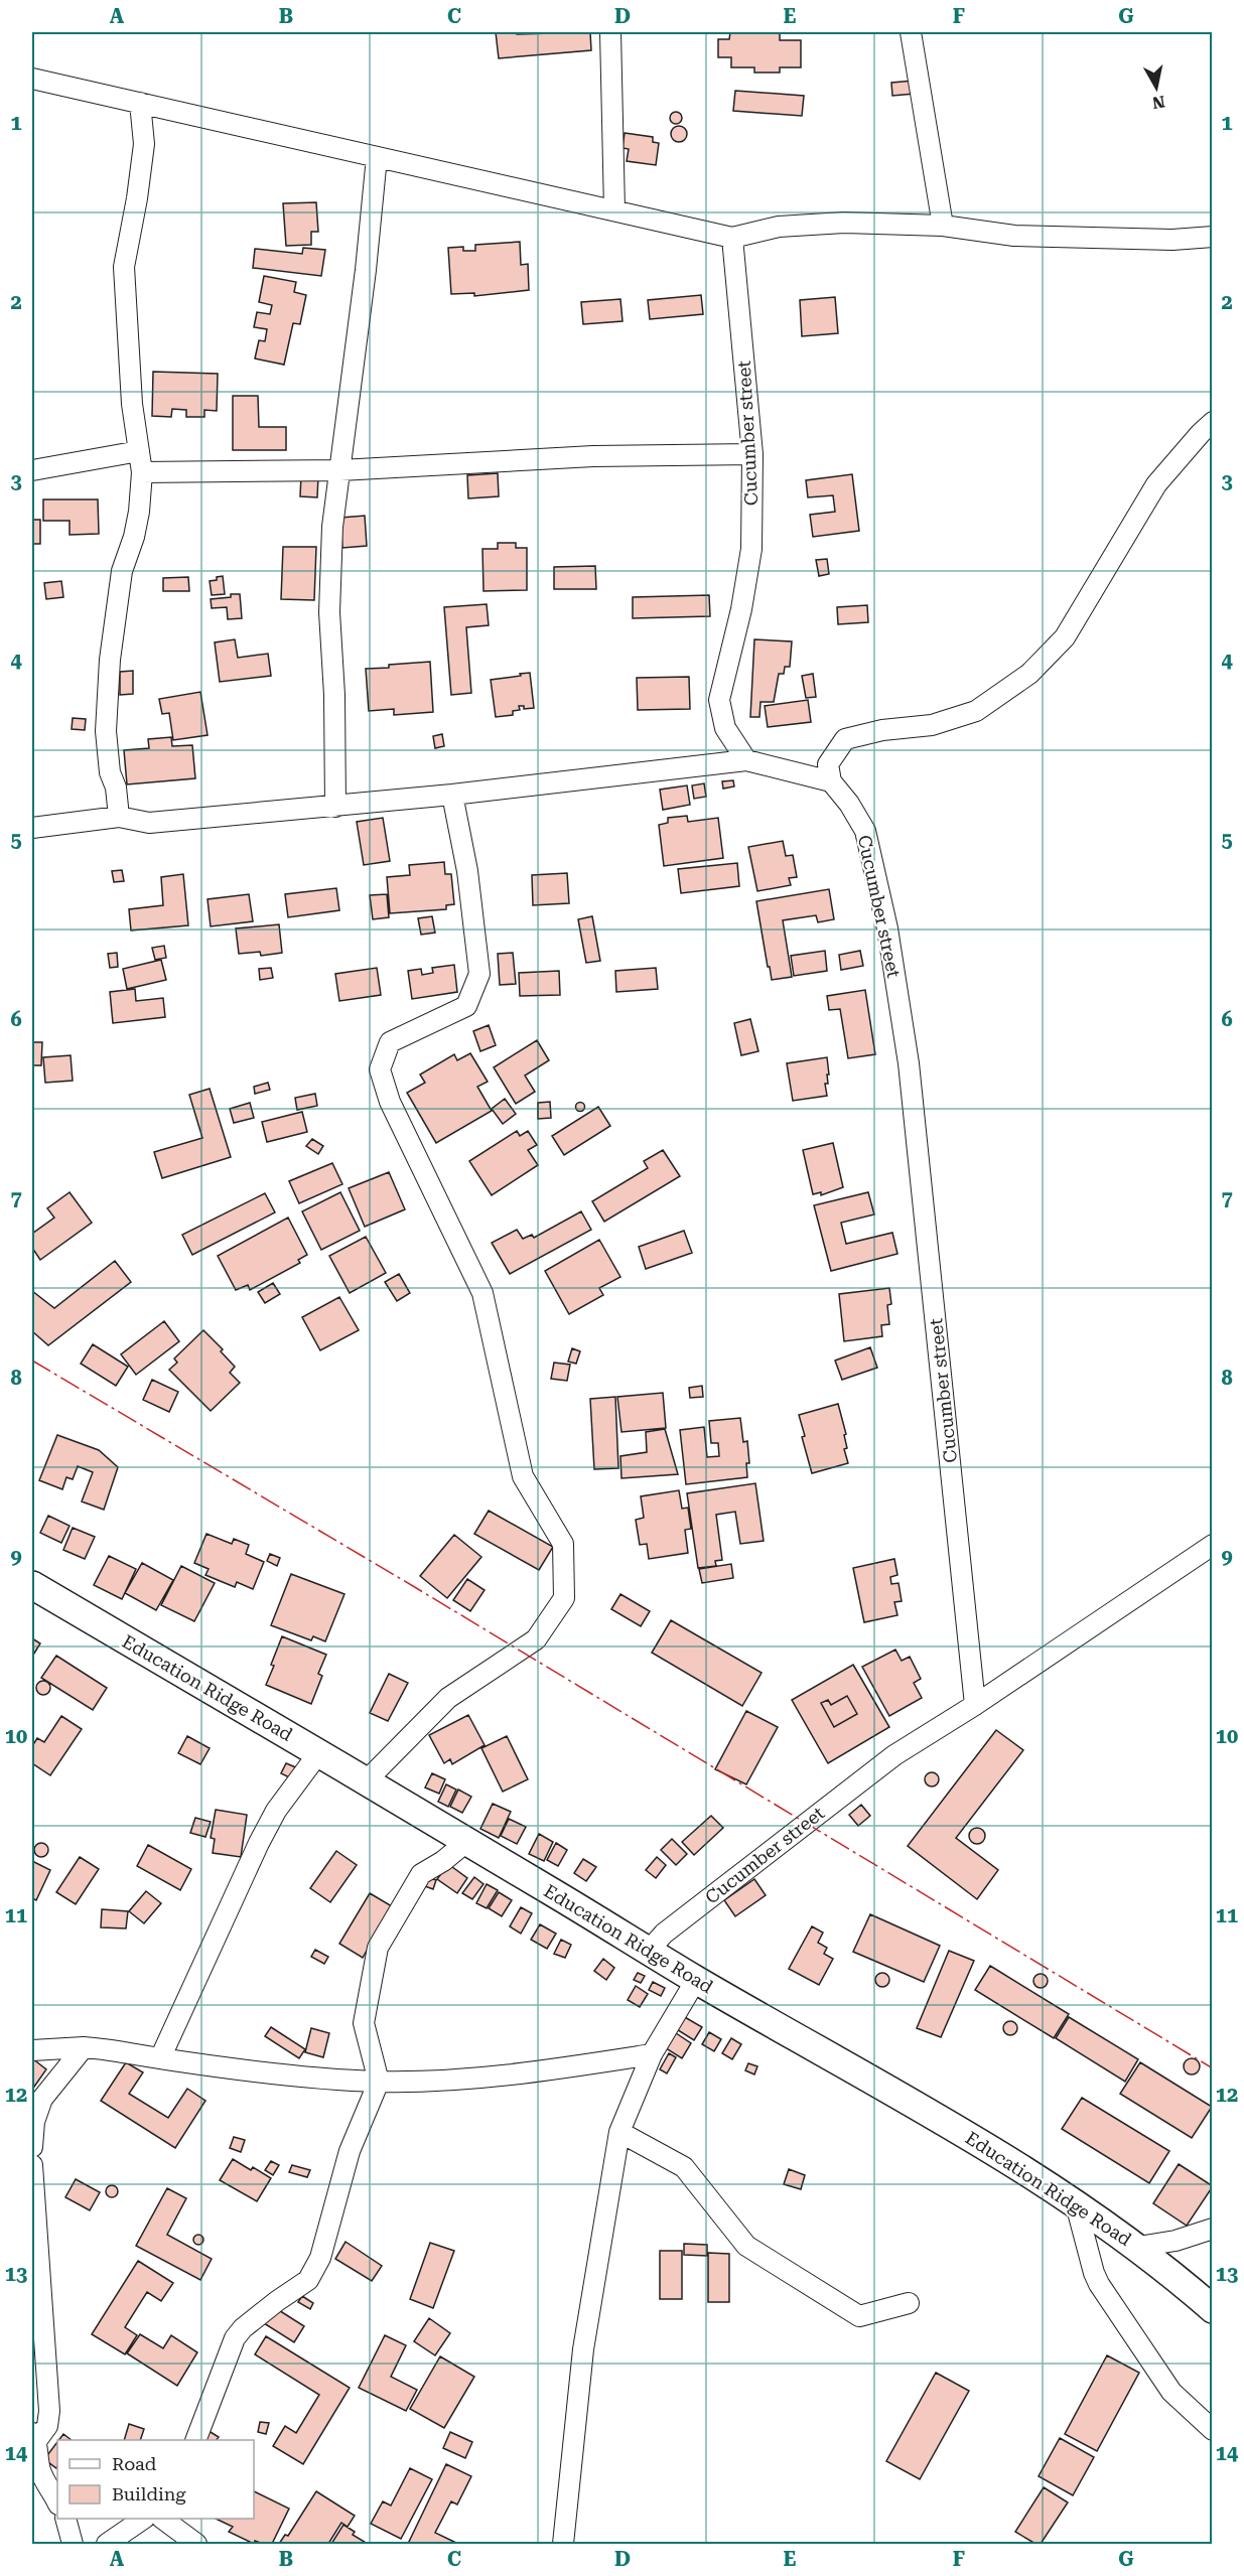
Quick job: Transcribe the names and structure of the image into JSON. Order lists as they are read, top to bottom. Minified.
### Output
{"streets":{"main road":["Education Ridge Road"],"street":["Cucumber street"]},"crossings":[["Cucumber street","Education Ridge Road"]],"legend":["Road","Building"],"north":"bottom","grid":{"columns":["A","B","C","D","E","F","G"],"rows":["1","2","3","4","5","6","7","8","9","10","11","12","13","14"]}}
